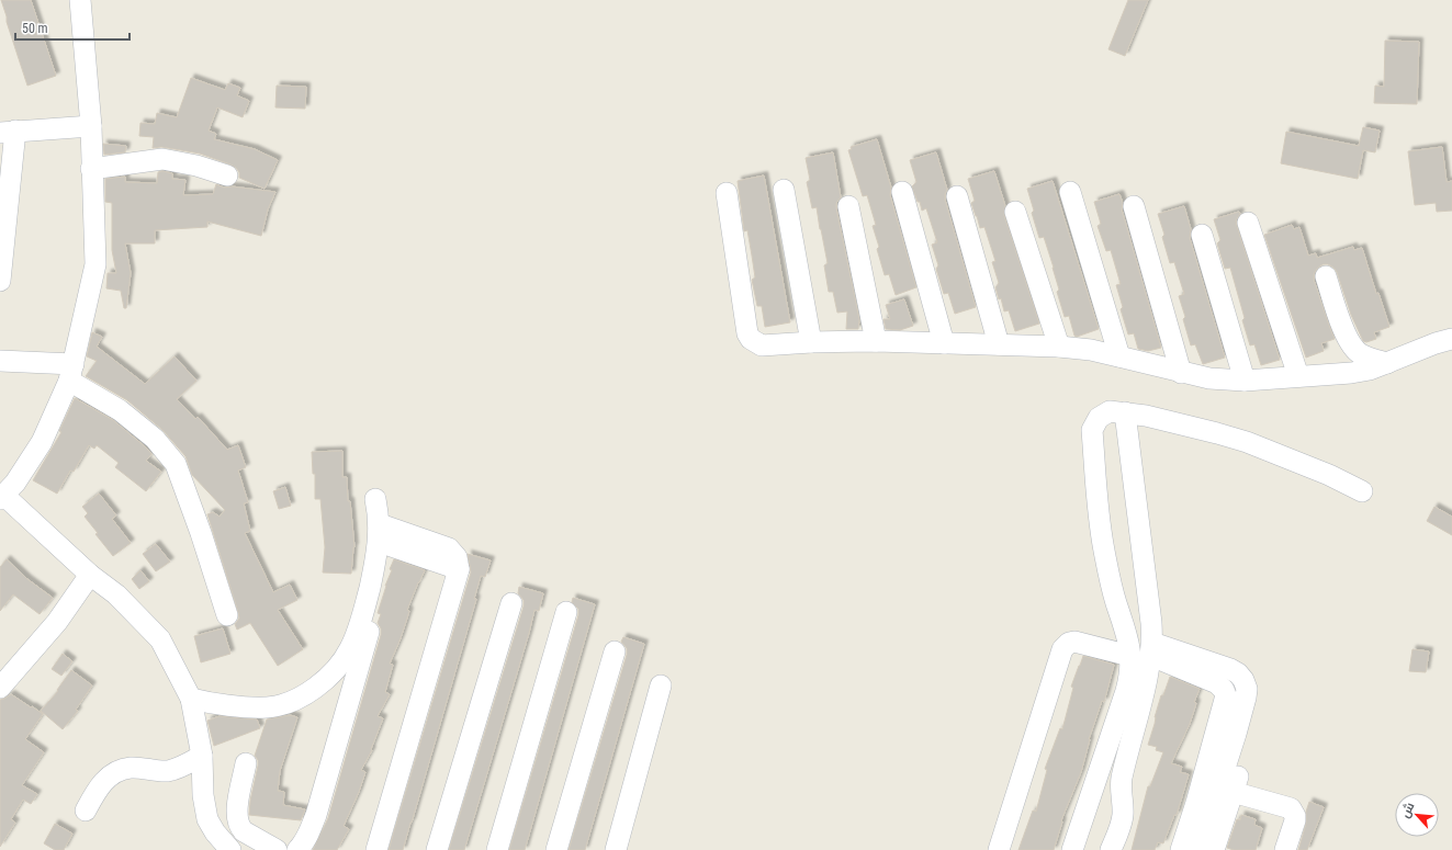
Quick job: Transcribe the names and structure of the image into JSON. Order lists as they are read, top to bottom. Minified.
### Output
{"scale_bar":"50 m","north":"top left"}
